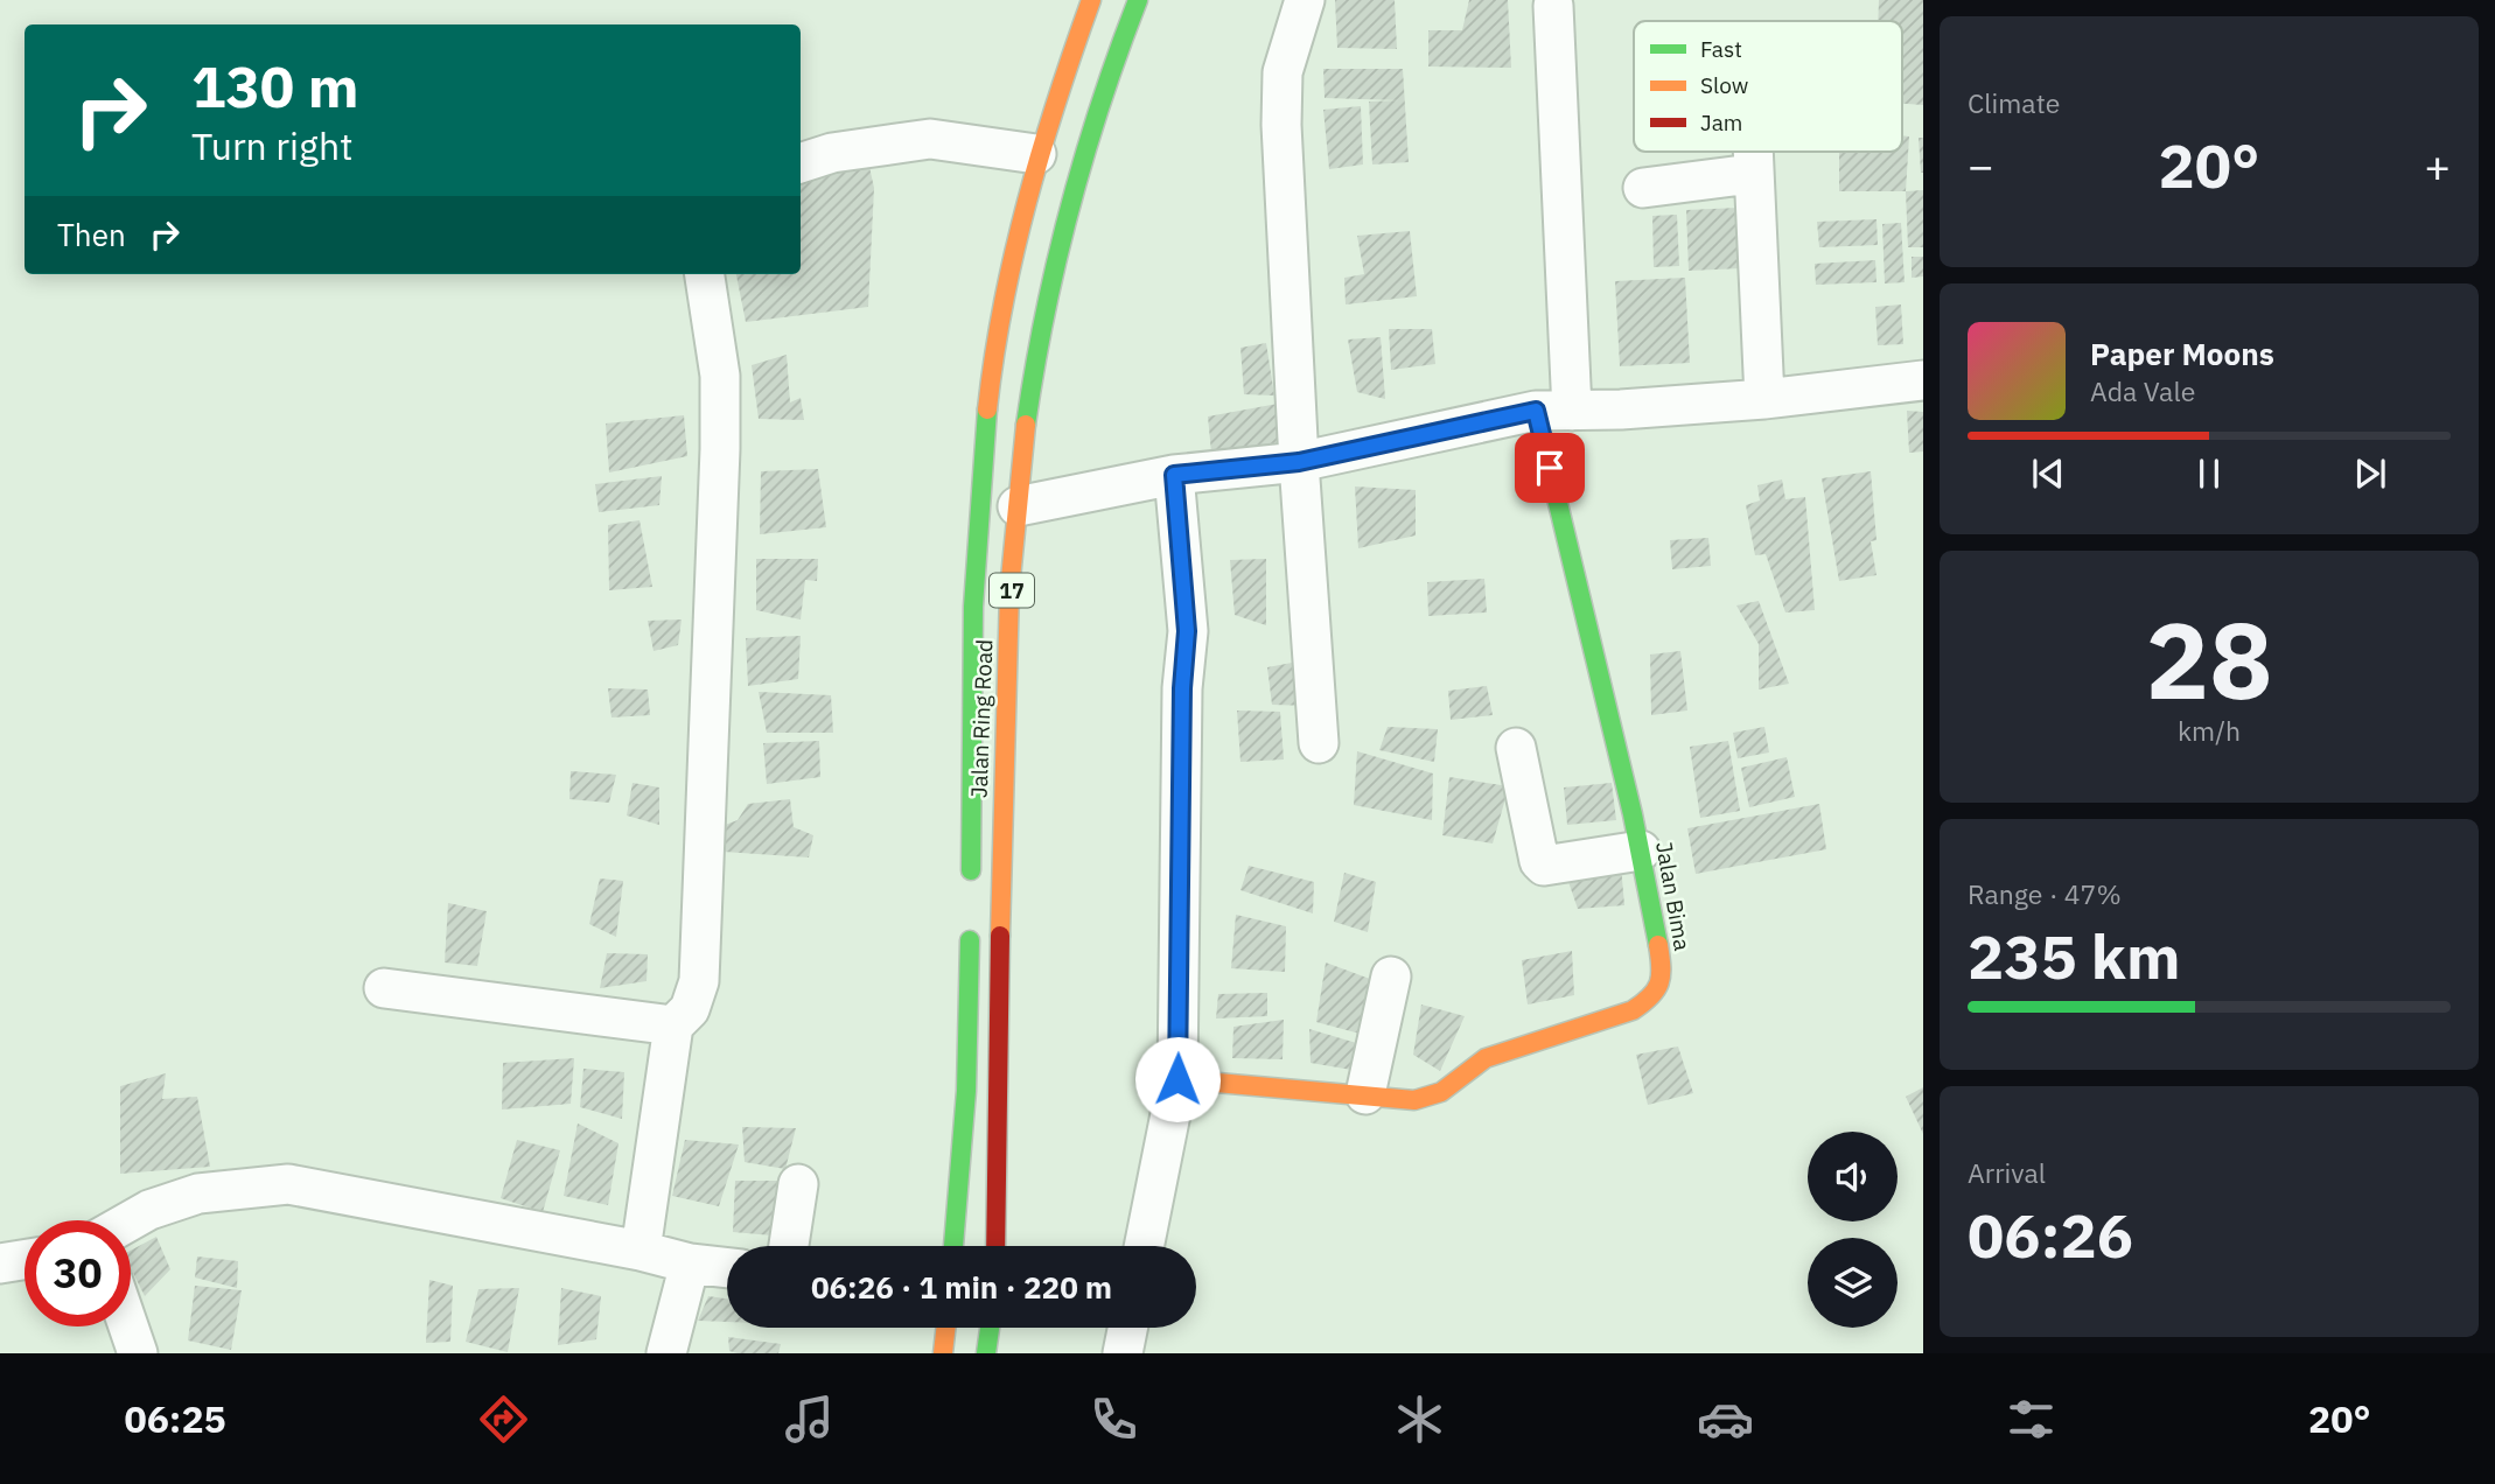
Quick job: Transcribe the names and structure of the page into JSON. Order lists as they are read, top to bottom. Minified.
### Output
{"streets":{"main road":["17","Jalan Ring Road","Jalan Bima"]},"legend":["Fast","Slow","Jam"],"page":{"tile":["Climate",["28","km/h"],["Range · 47%","235 km"],["Arrival","06:26"]],"turn":["130 m","Turn right"],"heat":["−","20°","+"],"then":"Then","song":["Paper Moons","Ada Vale"],"limit":"30","trip":"06:26 · 1 min · 220 m","tabs":["06:25","20°"]}}
